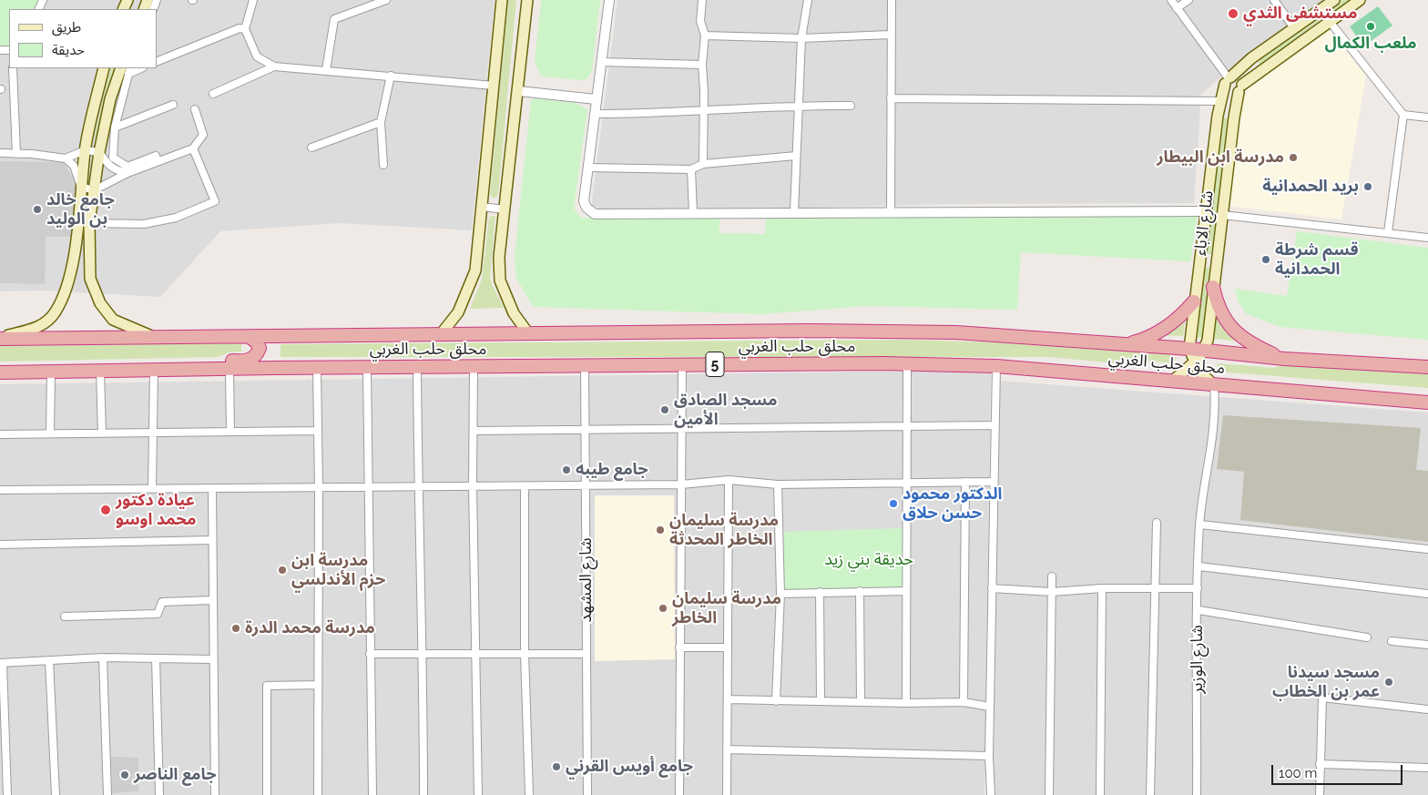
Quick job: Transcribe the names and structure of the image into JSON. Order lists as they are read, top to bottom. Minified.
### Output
{"streets":{"highway":["محلق حلب الغربي","5"],"main road":["شارع الاباء"],"street":["شارع المشهد","شارع الوزير"]},"crossings":[["شارع الاباء","محلق حلب الغربي"],["شارع الاباء","شارع الوزير"],["محلق حلب الغربي","شارع المشهد"],["محلق حلب الغربي","شارع الوزير"]],"parks":["حديقة بني زيد"],"places":["مستشفى الثدي","ملعب الكمال","مدرسة ابن البيطار","بريد الحمدانية","جامع خالد بن الوليد","قسم شرطة الحمدانية","مسجد الصادق الأمين","جامع طيبه","الدكتور محمود حسن حلاق","عيادة دكتور محمد اوسو","مدرسة سليمان الخاطر المحدثة","مدرسة ابن حزم الأندلسي","مدرسة سليمان الخاطر","مدرسة محمد الدرة","مسجد سيدنا عمر بن الخطاب","جامع أويس القرني","جامع الناصر"],"legend":["طريق","حديقة"],"scale_bar":"100 m"}
